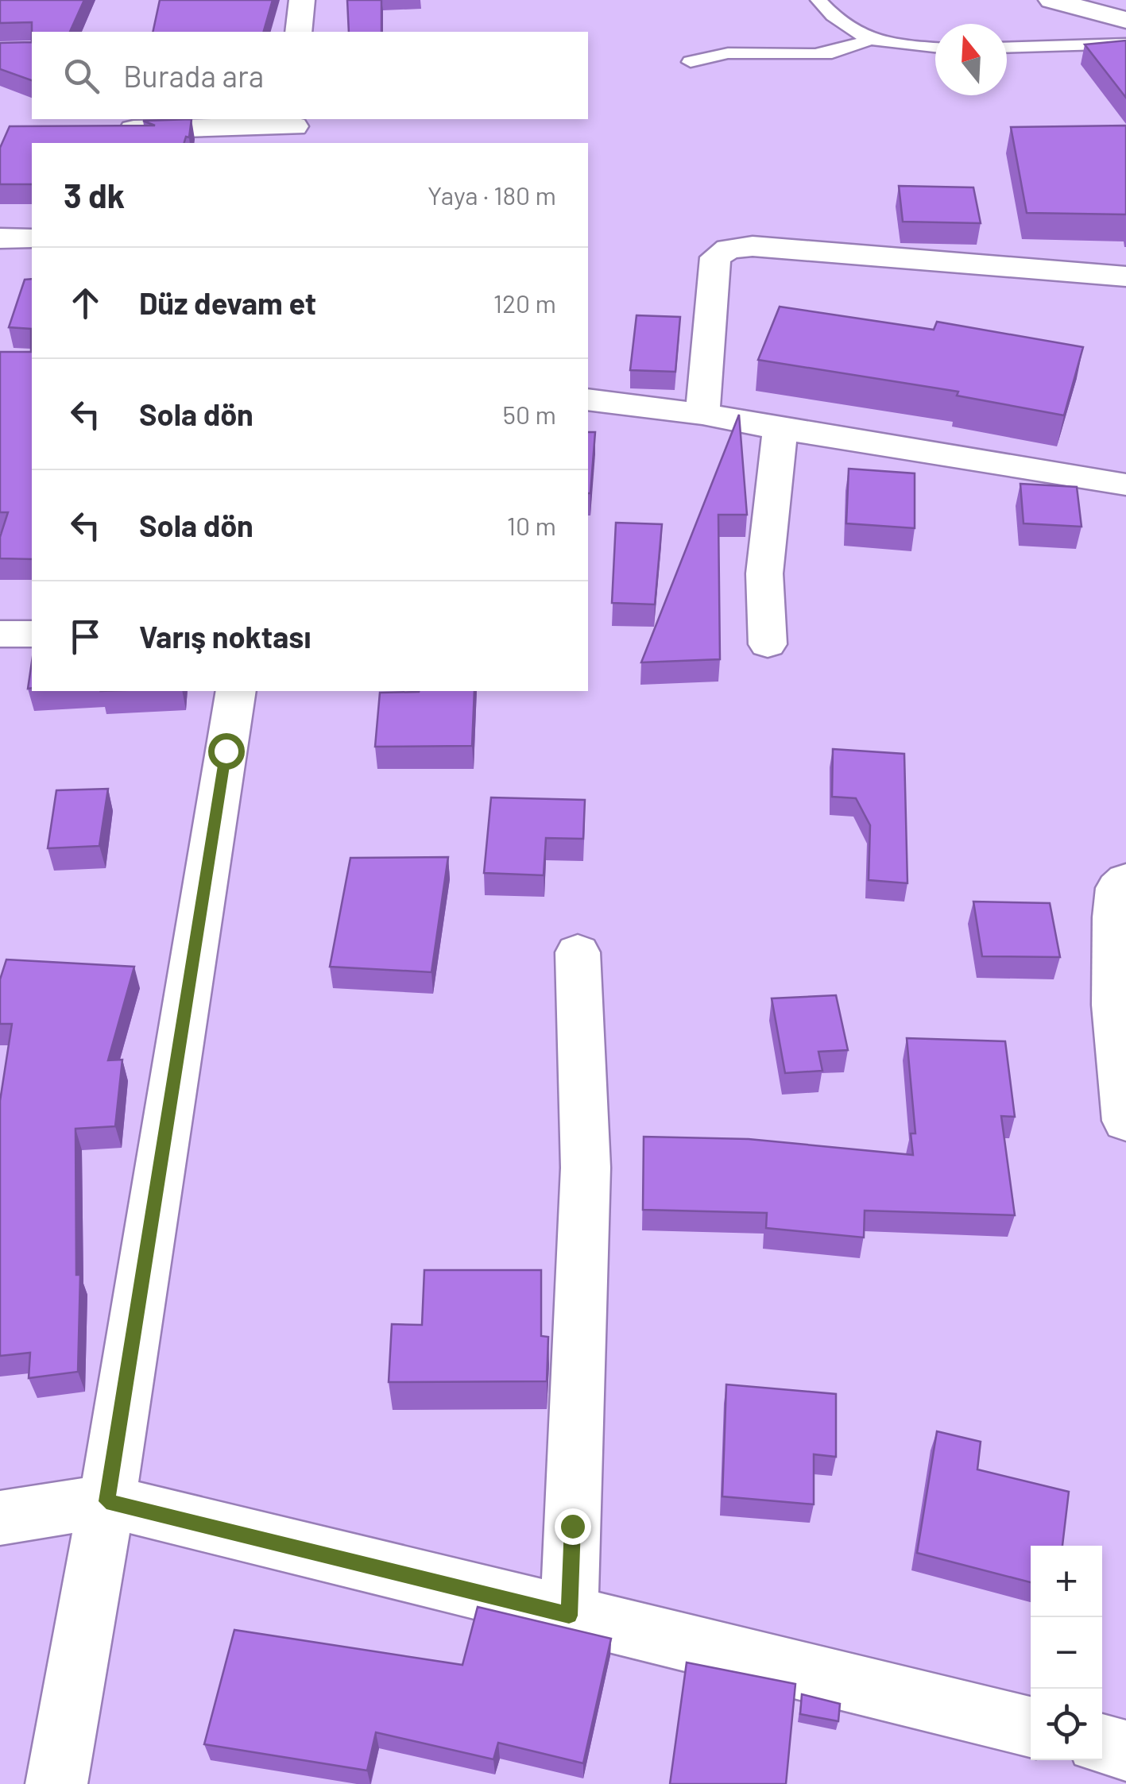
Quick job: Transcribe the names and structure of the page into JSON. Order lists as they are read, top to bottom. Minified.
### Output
{"north":"top","page":{"search":"Burada ara","heading":["3 dk","Yaya · 180 m"],"list":[["Düz devam et","120 m"],["Sola dön","50 m"],["Sola dön","10 m"],"Varış noktası"],"map_buttons":["+","−"]}}
